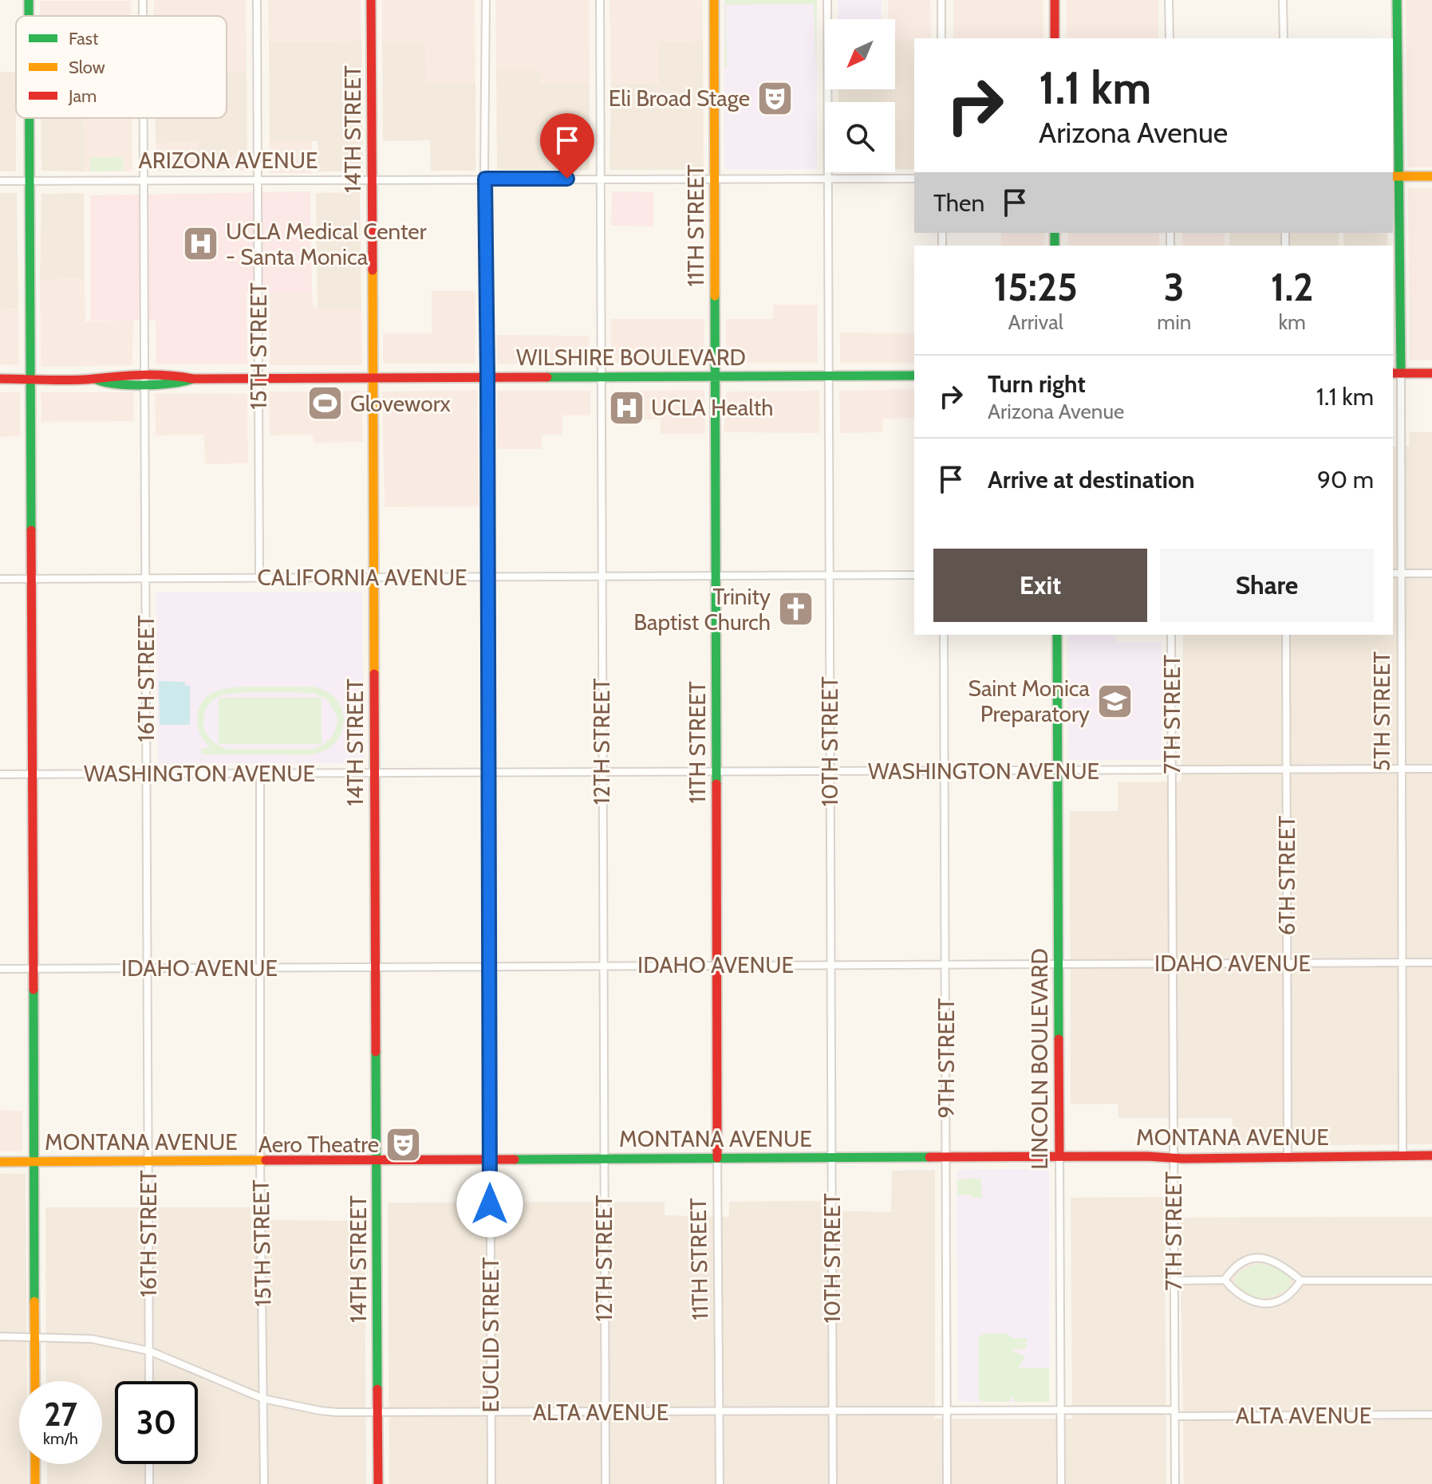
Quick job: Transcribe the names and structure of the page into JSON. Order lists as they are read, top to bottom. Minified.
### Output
{"streets":{"street":["14TH STREET","ARIZONA AVENUE","11TH STREET","15TH STREET","WILSHIRE BOULEVARD","CALIFORNIA AVENUE","16TH STREET","5TH STREET","7TH STREET","12TH STREET","10TH STREET","WASHINGTON AVENUE","6TH STREET","IDAHO AVENUE","9TH STREET","LINCOLN BOULEVARD","MONTANA AVENUE","EUCLID STREET","ALTA AVENUE"]},"crossings":[["14TH STREET","ARIZONA AVENUE"],["14TH STREET","WILSHIRE BOULEVARD"],["14TH STREET","CALIFORNIA AVENUE"],["14TH STREET","WASHINGTON AVENUE"],["14TH STREET","IDAHO AVENUE"],["14TH STREET","MONTANA AVENUE"],["14TH STREET","ALTA AVENUE"],["ARIZONA AVENUE","11TH STREET"],["ARIZONA AVENUE","15TH STREET"],["ARIZONA AVENUE","16TH STREET"],["ARIZONA AVENUE","12TH STREET"],["ARIZONA AVENUE","10TH STREET"],["ARIZONA AVENUE","EUCLID STREET"],["11TH STREET","WILSHIRE BOULEVARD"],["11TH STREET","CALIFORNIA AVENUE"],["11TH STREET","WASHINGTON AVENUE"],["11TH STREET","IDAHO AVENUE"],["11TH STREET","MONTANA AVENUE"],["11TH STREET","ALTA AVENUE"],["15TH STREET","WILSHIRE BOULEVARD"],["15TH STREET","CALIFORNIA AVENUE"],["15TH STREET","WASHINGTON AVENUE"],["15TH STREET","IDAHO AVENUE"],["15TH STREET","MONTANA AVENUE"],["15TH STREET","ALTA AVENUE"],["WILSHIRE BOULEVARD","16TH STREET"],["WILSHIRE BOULEVARD","12TH STREET"],["WILSHIRE BOULEVARD","10TH STREET"],["WILSHIRE BOULEVARD","EUCLID STREET"],["CALIFORNIA AVENUE","16TH STREET"],["CALIFORNIA AVENUE","12TH STREET"],["CALIFORNIA AVENUE","10TH STREET"],["CALIFORNIA AVENUE","EUCLID STREET"],["16TH STREET","WASHINGTON AVENUE"],["16TH STREET","IDAHO AVENUE"],["16TH STREET","MONTANA AVENUE"],["16TH STREET","ALTA AVENUE"],["5TH STREET","WASHINGTON AVENUE"],["5TH STREET","IDAHO AVENUE"],["5TH STREET","MONTANA AVENUE"],["7TH STREET","WASHINGTON AVENUE"],["7TH STREET","IDAHO AVENUE"],["7TH STREET","MONTANA AVENUE"],["7TH STREET","ALTA AVENUE"],["12TH STREET","WASHINGTON AVENUE"],["12TH STREET","IDAHO AVENUE"],["12TH STREET","MONTANA AVENUE"],["12TH STREET","ALTA AVENUE"],["10TH STREET","WASHINGTON AVENUE"],["10TH STREET","IDAHO AVENUE"],["10TH STREET","MONTANA AVENUE"],["10TH STREET","ALTA AVENUE"],["WASHINGTON AVENUE","6TH STREET"],["WASHINGTON AVENUE","9TH STREET"],["WASHINGTON AVENUE","LINCOLN BOULEVARD"],["WASHINGTON AVENUE","EUCLID STREET"],["6TH STREET","IDAHO AVENUE"],["6TH STREET","MONTANA AVENUE"],["IDAHO AVENUE","9TH STREET"],["IDAHO AVENUE","LINCOLN BOULEVARD"],["IDAHO AVENUE","EUCLID STREET"],["9TH STREET","MONTANA AVENUE"],["9TH STREET","ALTA AVENUE"],["LINCOLN BOULEVARD","MONTANA AVENUE"],["LINCOLN BOULEVARD","ALTA AVENUE"],["MONTANA AVENUE","EUCLID STREET"],["EUCLID STREET","ALTA AVENUE"]],"places":{"theatre":["Eli Broad Stage","Aero Theatre"],"hospital":["UCLA Medical Center - Santa Monica","UCLA Health"],"sports":["Gloveworx"],"church":["Trinity Baptist Church"],"school or university":["Saint Monica Preparatory"]},"legend":["Fast","Slow","Jam"],"north":"bottom left","page":{"turn":["1.1 km","Arizona Avenue"],"then":"Then","eta":["15:25","Arrival","3","min","1.2","km"],"list":[{"name":"Turn right","note":"Arizona Avenue","value":"1.1 km"},{"name":"Arrive at destination","value":"90 m"}],"buttons":["Exit","Share"],"speed":"27 km/h","limit":"30"}}
